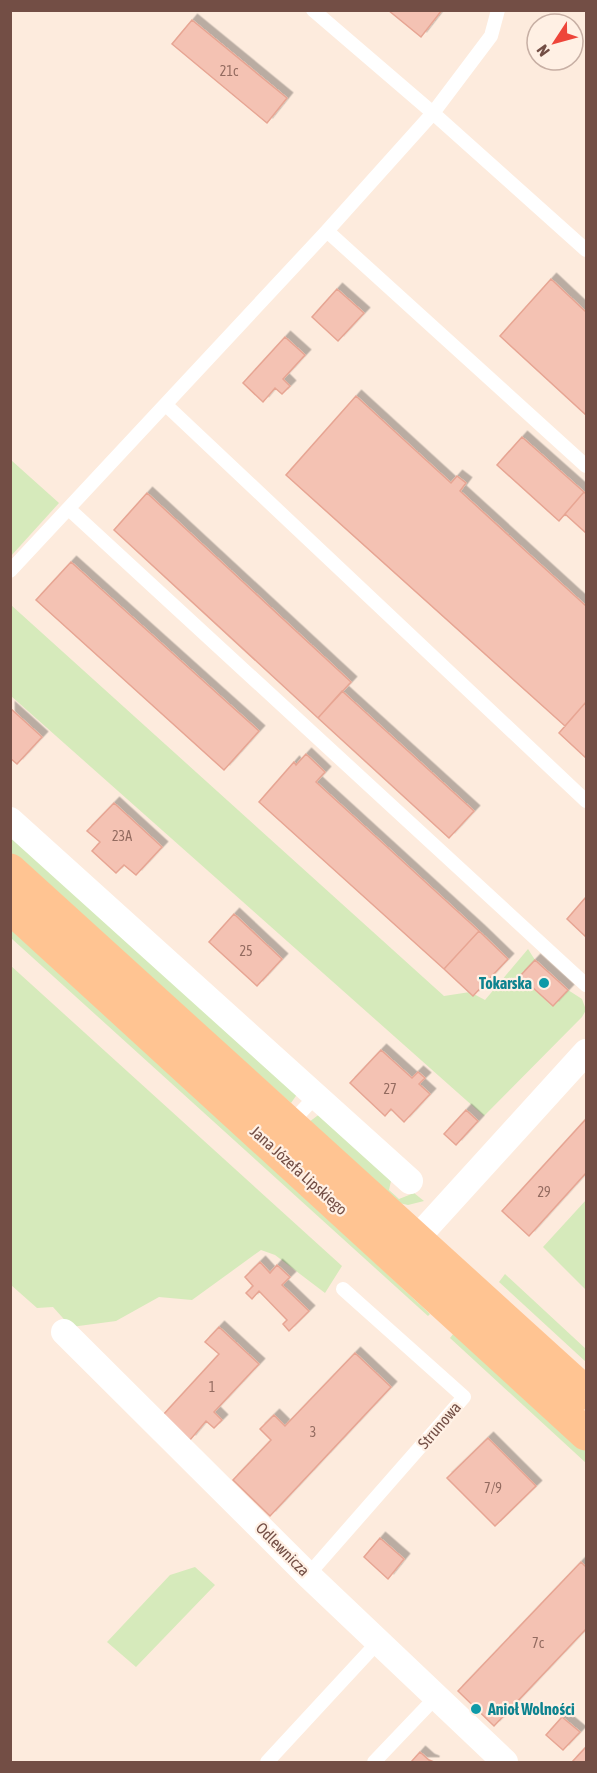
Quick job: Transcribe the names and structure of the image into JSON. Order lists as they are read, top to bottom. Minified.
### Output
{"streets":{"main road":["Jana Józefa Lipskiego"],"street":["Odlewnicza"],"lane":["Strunowa"]},"crossings":[["Strunowa","Odlewnicza"]],"places":["Tokarska","Anioł Wolności"],"house_numbers":["21c","23A","25","27","29","1","3","7/9","7c"],"north":"bottom left"}
